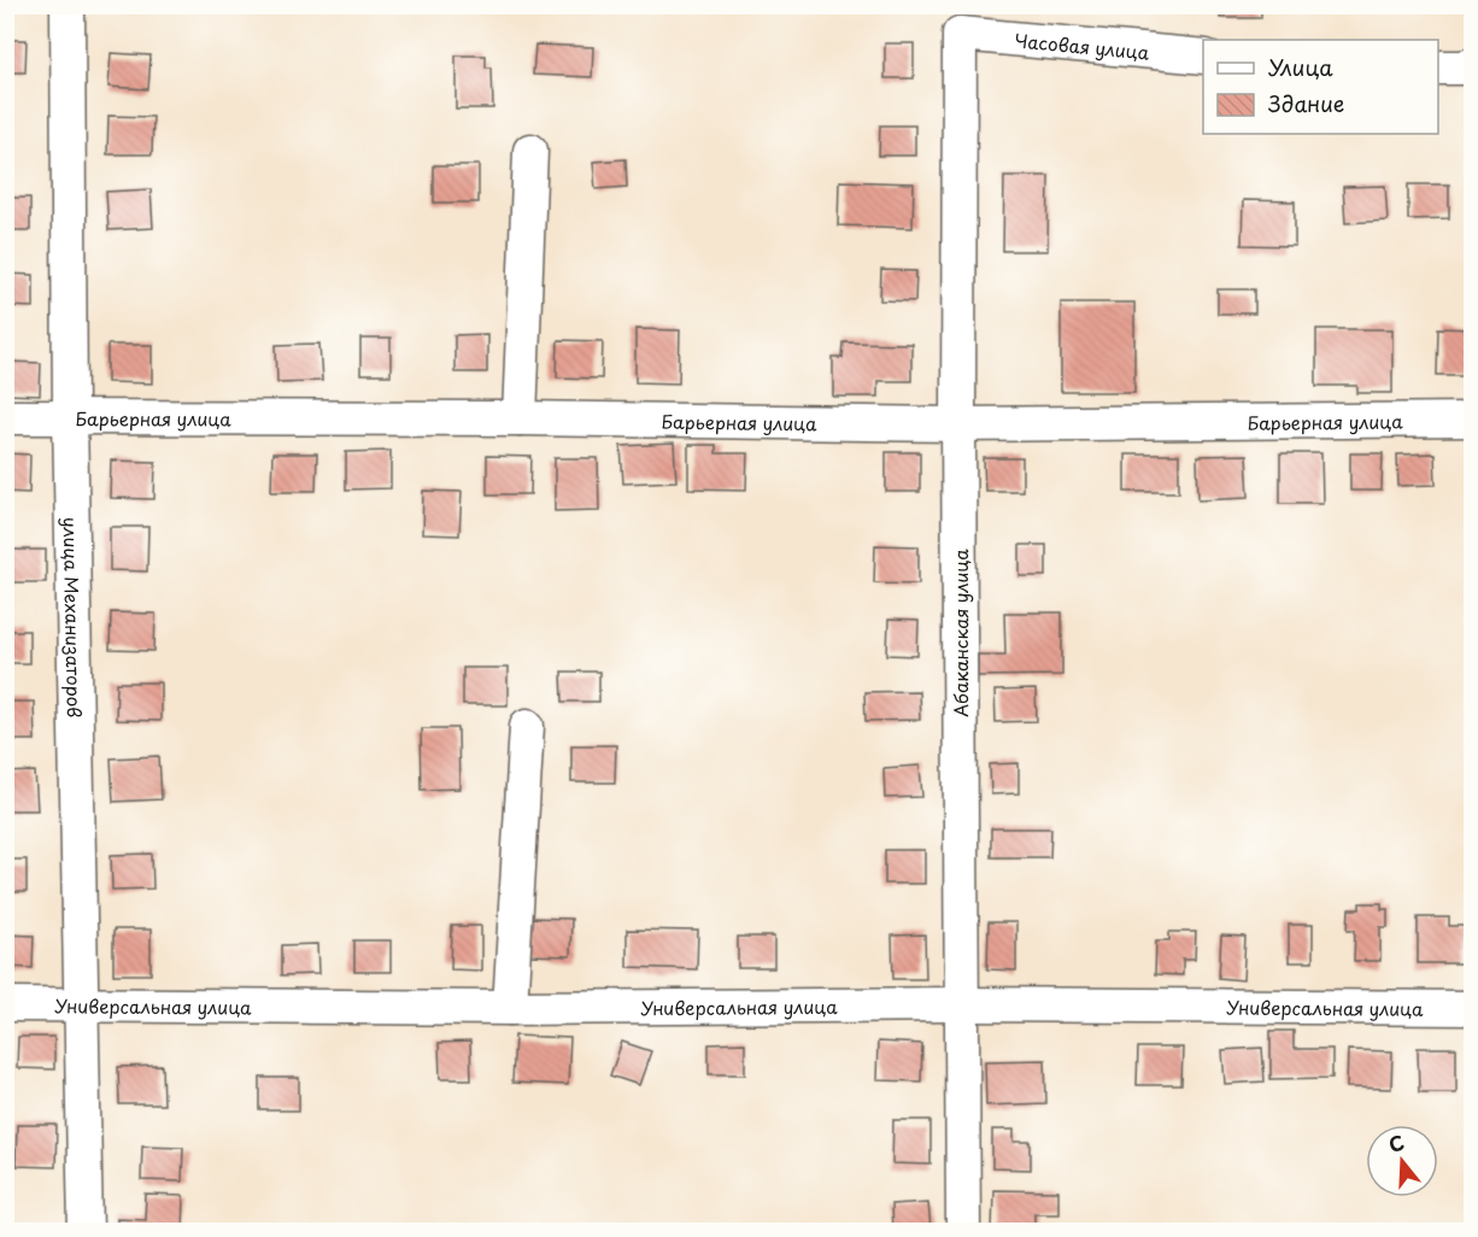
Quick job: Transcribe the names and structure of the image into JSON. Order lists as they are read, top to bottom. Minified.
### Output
{"streets":{"street":["Часовая улица","Барьерная улица","улица Механизаторов","Абаканская улица","Универсальная улица"]},"crossings":[["Часовая улица","Абаканская улица"],["Барьерная улица","улица Механизаторов"],["Барьерная улица","Абаканская улица"],["улица Механизаторов","Универсальная улица"],["Абаканская улица","Универсальная улица"]],"legend":["Улица","Здание"],"north":"top"}
